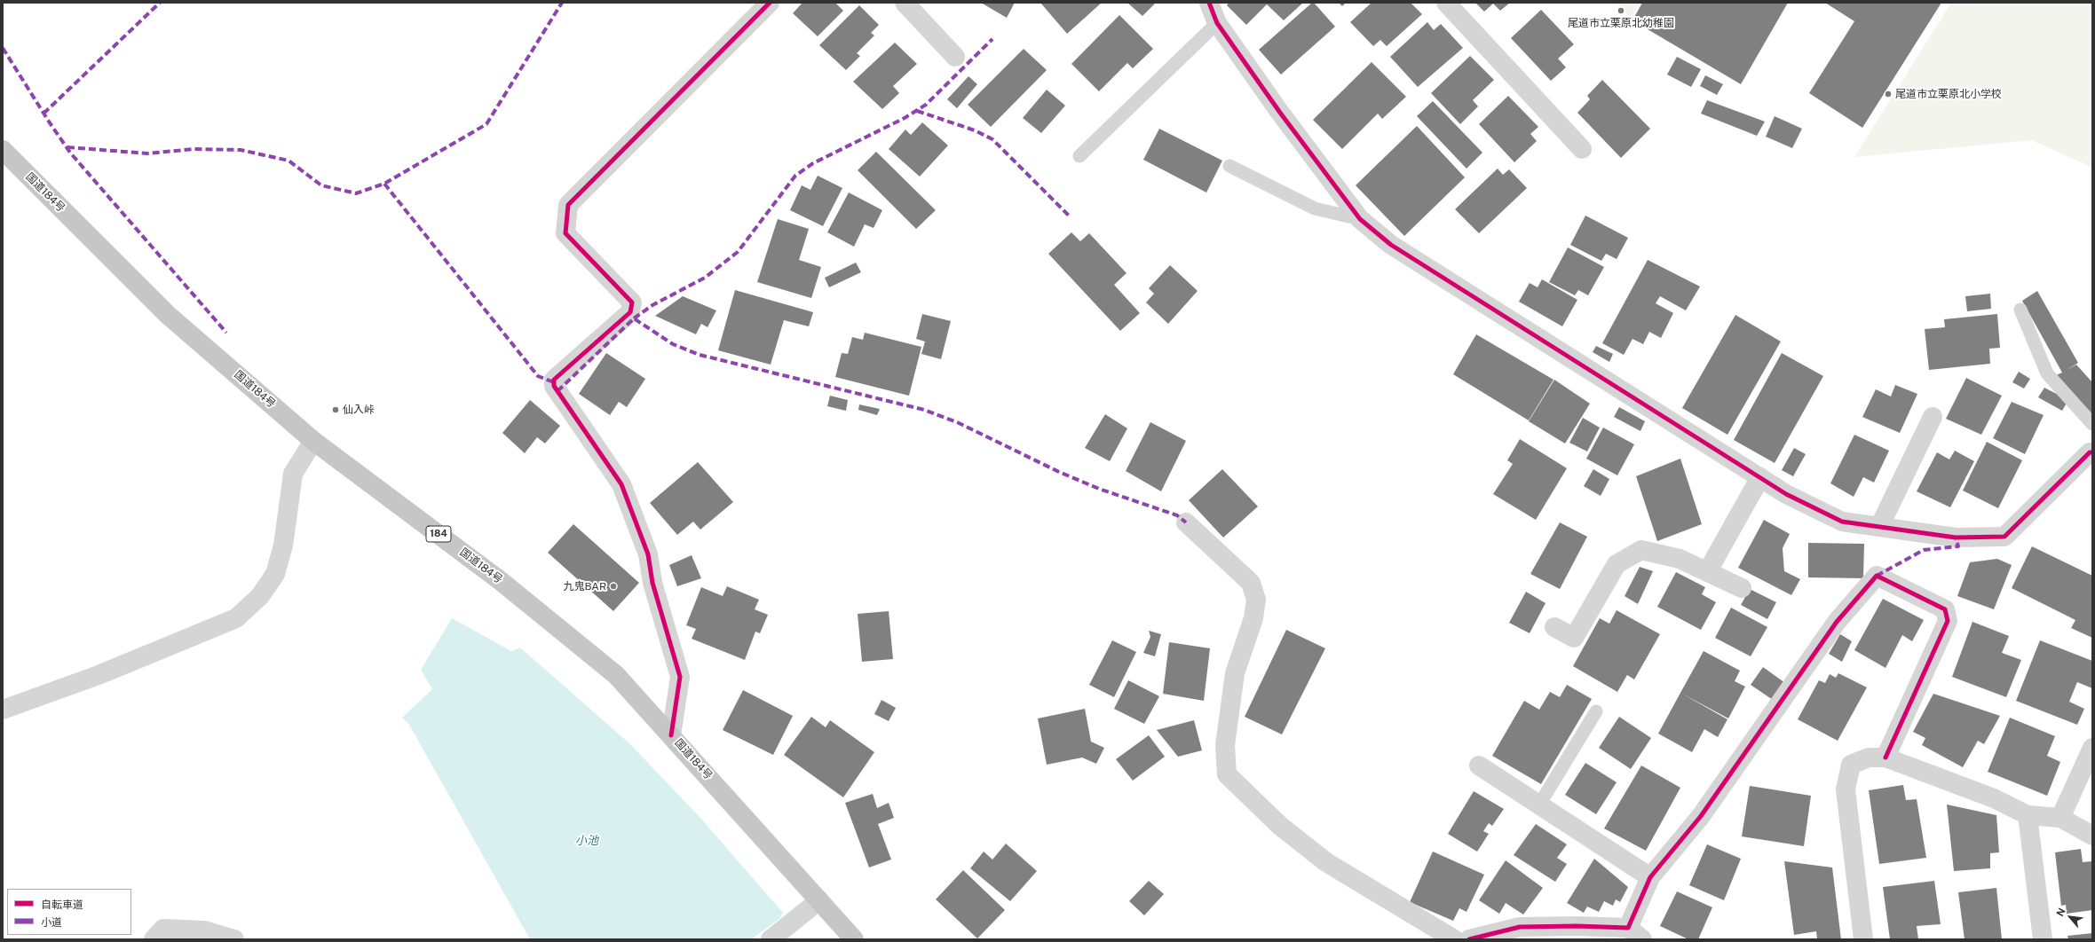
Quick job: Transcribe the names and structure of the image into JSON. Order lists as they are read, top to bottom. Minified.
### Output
{"streets":{"highway":["国道184号","184"]},"water":["小池"],"places":["尾道市立栗原北幼稚園","尾道市立栗原北小学校","仙入峠","九鬼BAR"],"legend":["自転車道","小道"],"north":"top left"}
